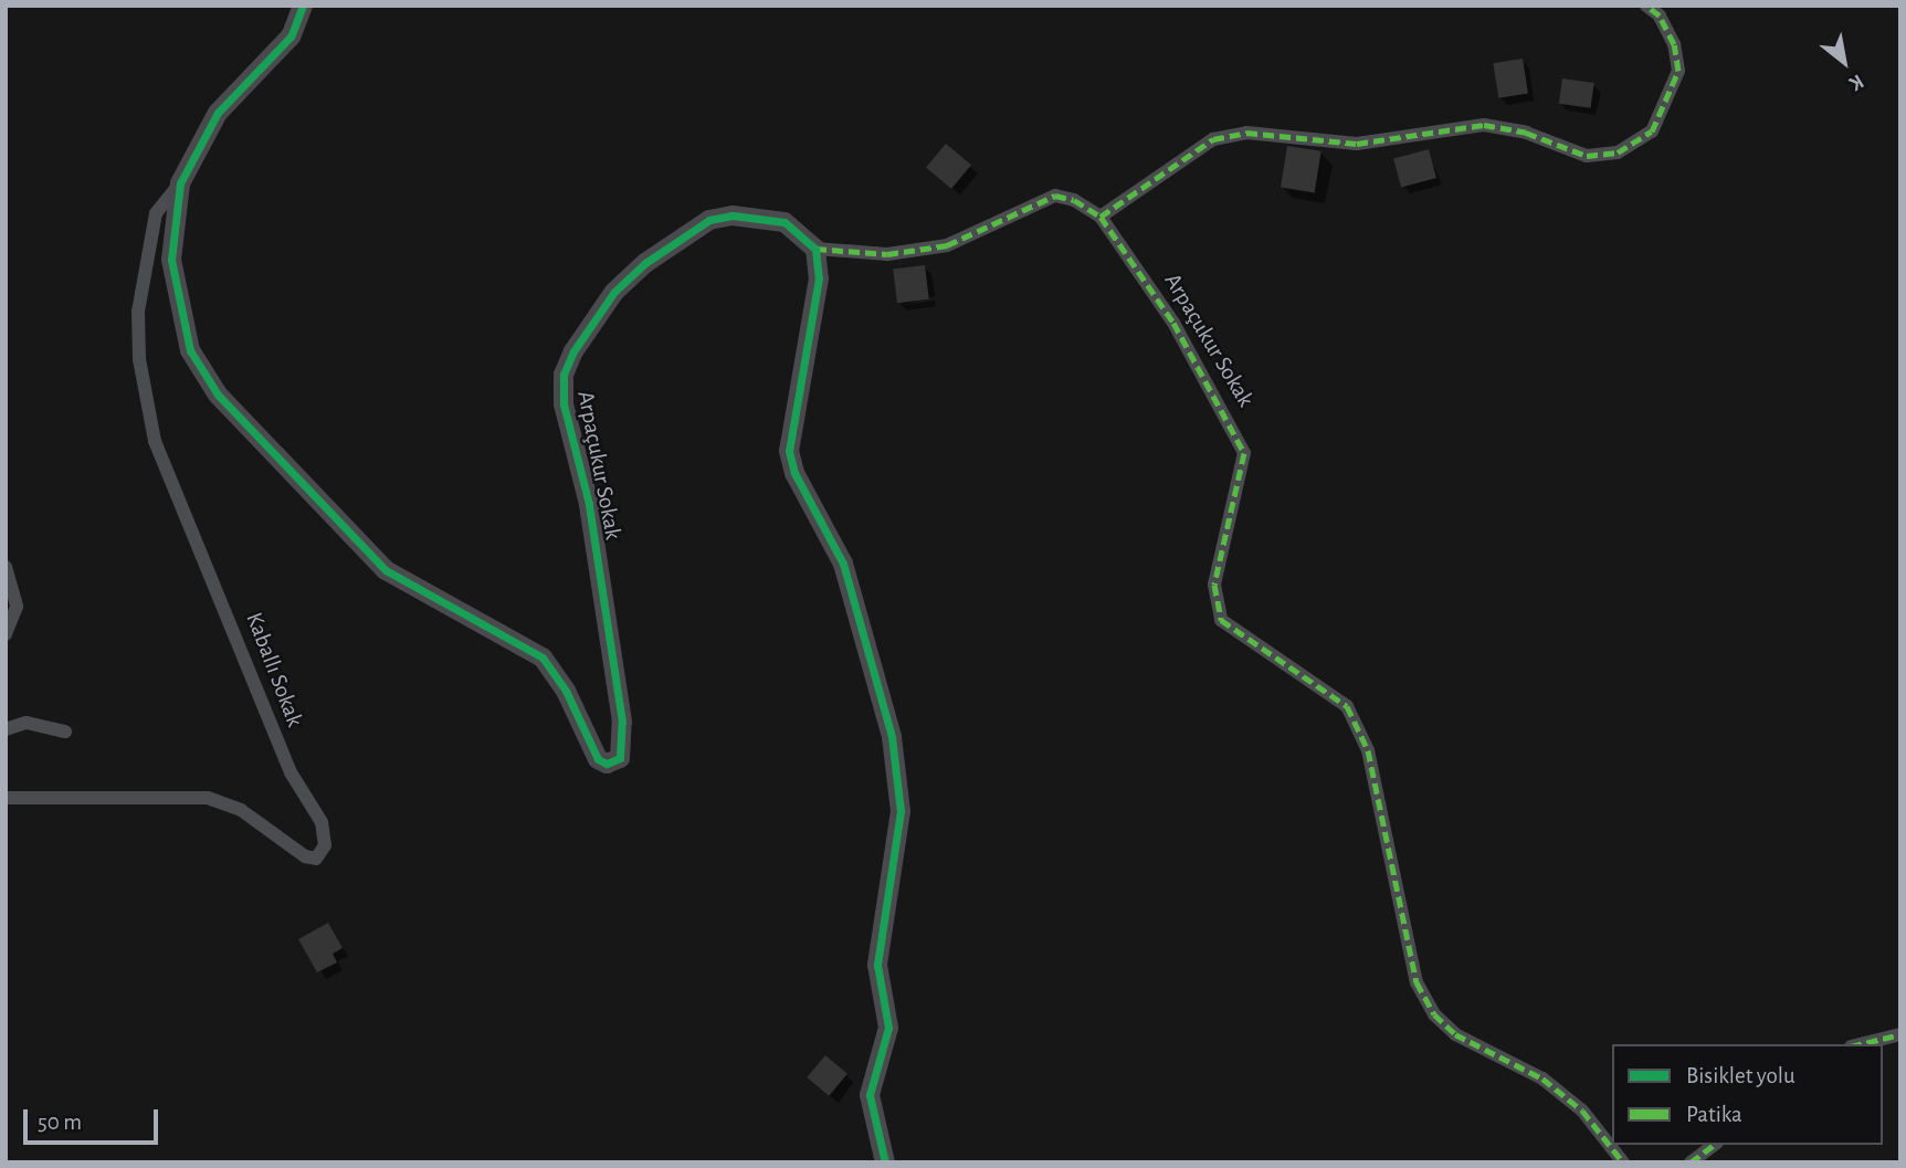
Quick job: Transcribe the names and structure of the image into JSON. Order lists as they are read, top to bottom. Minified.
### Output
{"streets":{"street":["Arpaçukur Sokak","Kaballı Sokak"]},"crossings":[["Arpaçukur Sokak","Kaballı Sokak"]],"legend":["Bisiklet yolu","Patika"],"scale_bar":"50 m","north":"bottom right"}
